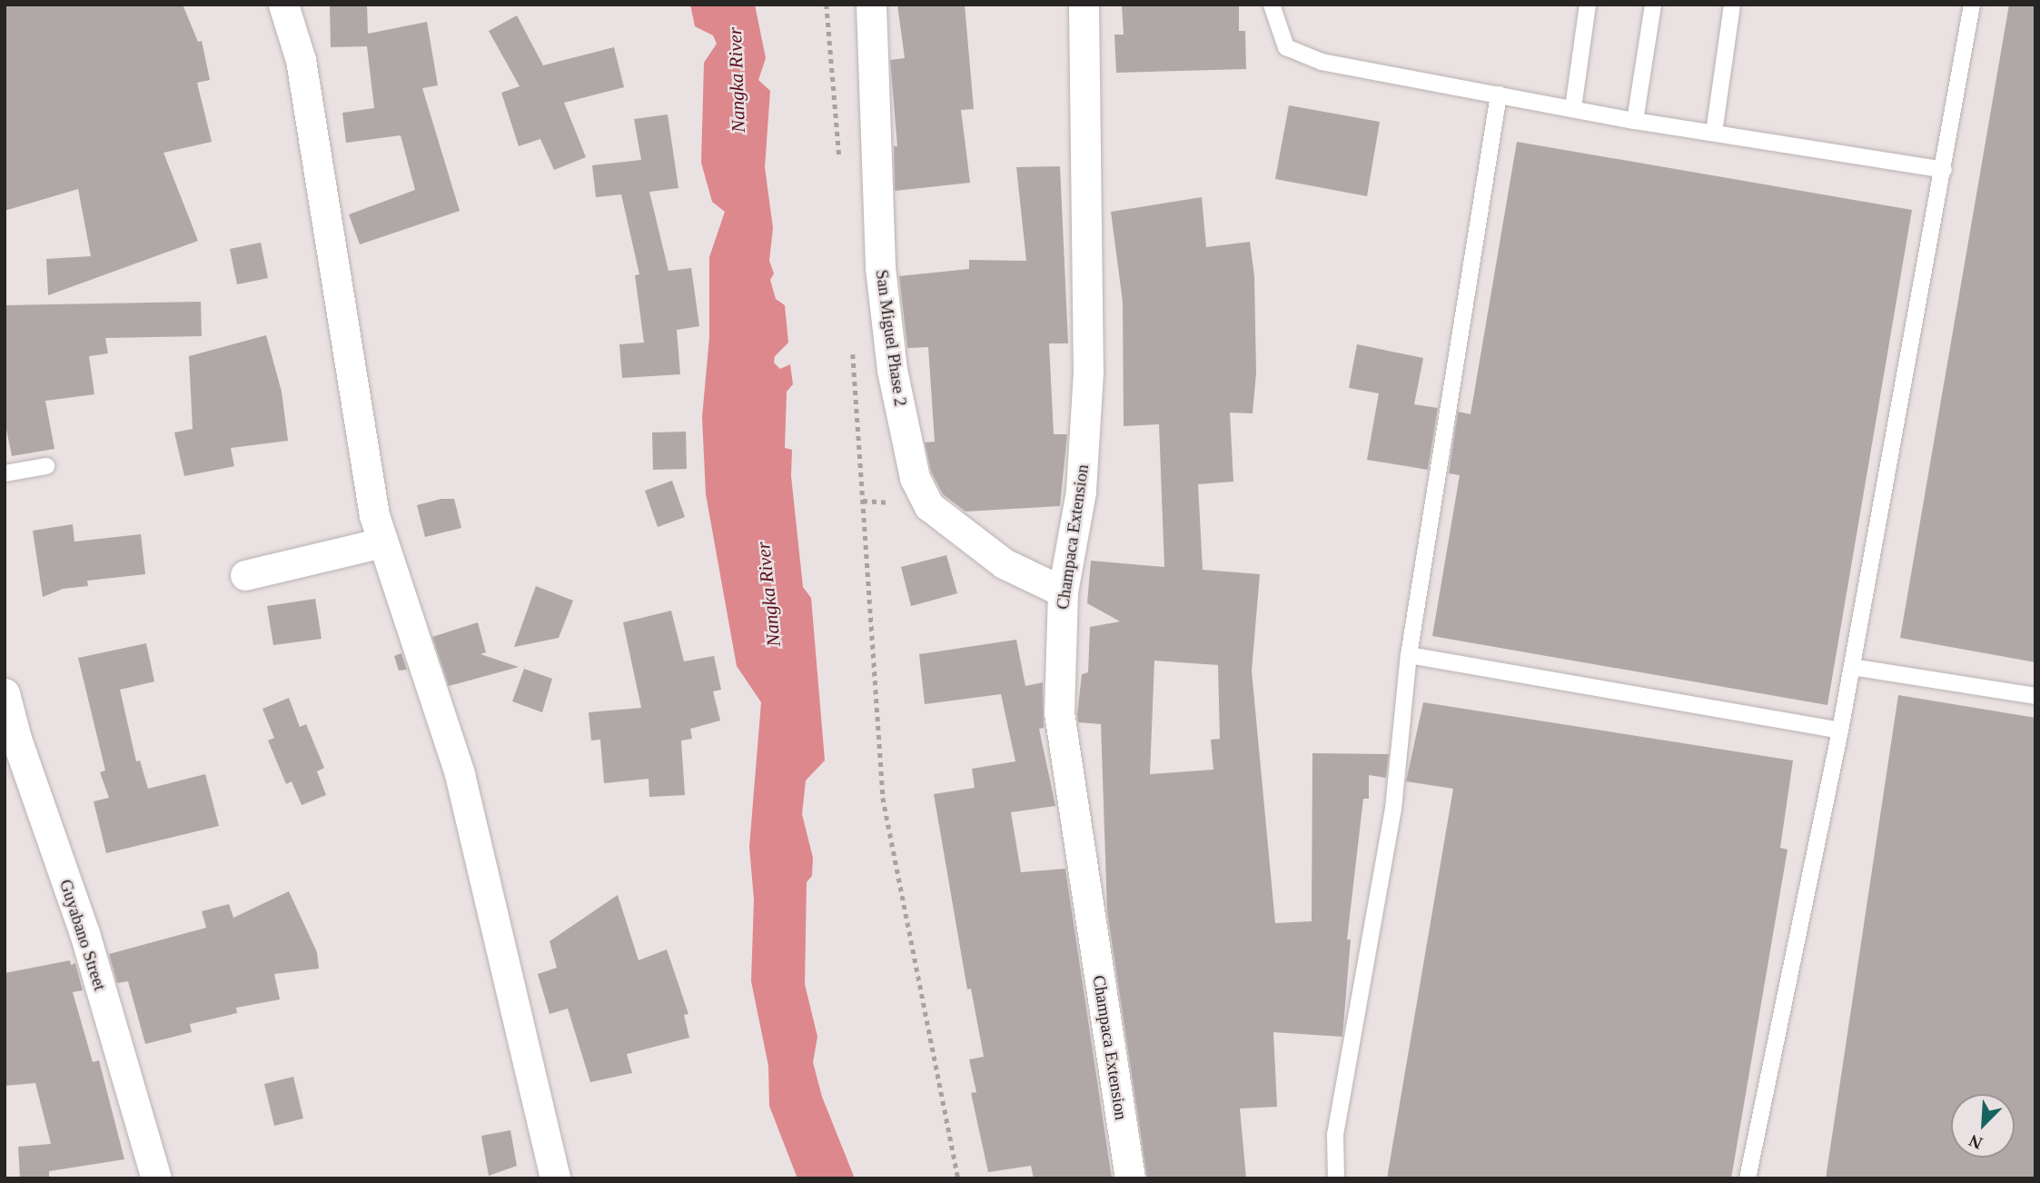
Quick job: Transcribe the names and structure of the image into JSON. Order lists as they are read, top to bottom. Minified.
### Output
{"streets":{"street":["San Miguel Phase 2","Champaca Extension","Guyabano Street"]},"crossings":[["San Miguel Phase 2","Champaca Extension"]],"water":["Nangka River"],"north":"bottom left"}
